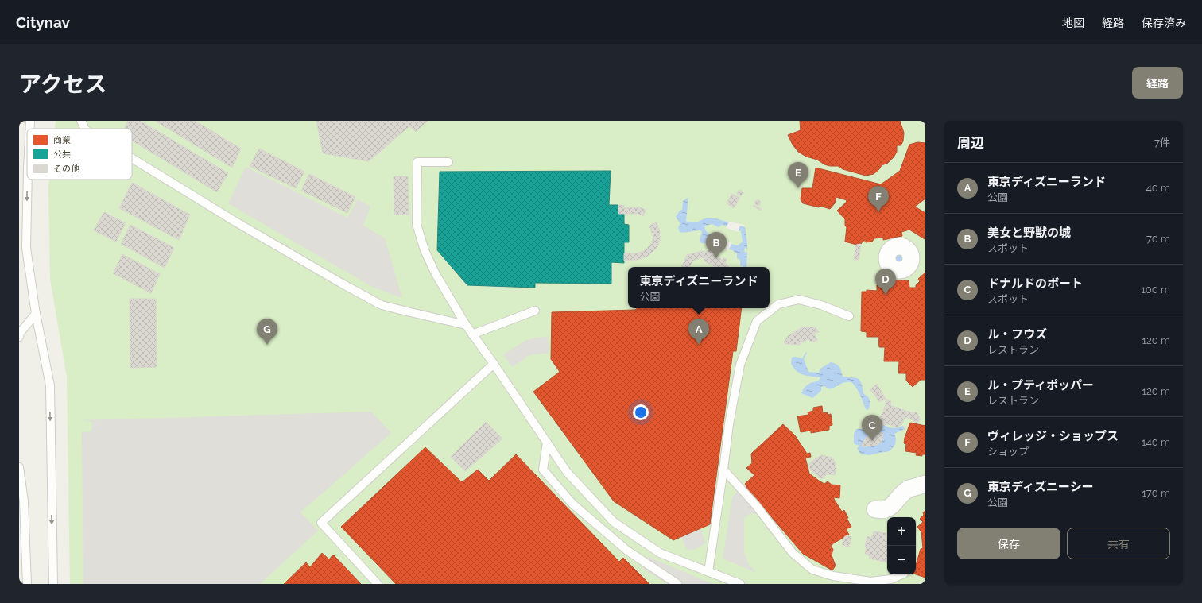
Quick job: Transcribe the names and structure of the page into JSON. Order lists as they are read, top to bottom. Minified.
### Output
{"legend":["商業","公共","その他"],"page":{"header":"Citynav","nav":["地図","経路","保存済み"],"title":"アクセス","buttons":["経路",["保存","共有"]],"heading":["周辺","7件"],"pins":["E","F","B","D","A","G","C"],"list":[{"mark":"A","name":"東京ディズニーランド","note":"公園","value":"40 m"},{"mark":"B","name":"美女と野獣の城","note":"スポット","value":"70 m"},{"mark":"C","name":"ドナルドのボート","note":"スポット","value":"100 m"},{"mark":"D","name":"ル・フウズ","note":"レストラン","value":"120 m"},{"mark":"E","name":"ル・プティポッパー","note":"レストラン","value":"120 m"},{"mark":"F","name":"ヴィレッジ・ショップス","note":"ショップ","value":"140 m"},{"mark":"G","name":"東京ディズニーシー","note":"公園","value":"170 m"}],"popup":["東京ディズニーランド","公園"],"map_buttons":["+","−"]}}
